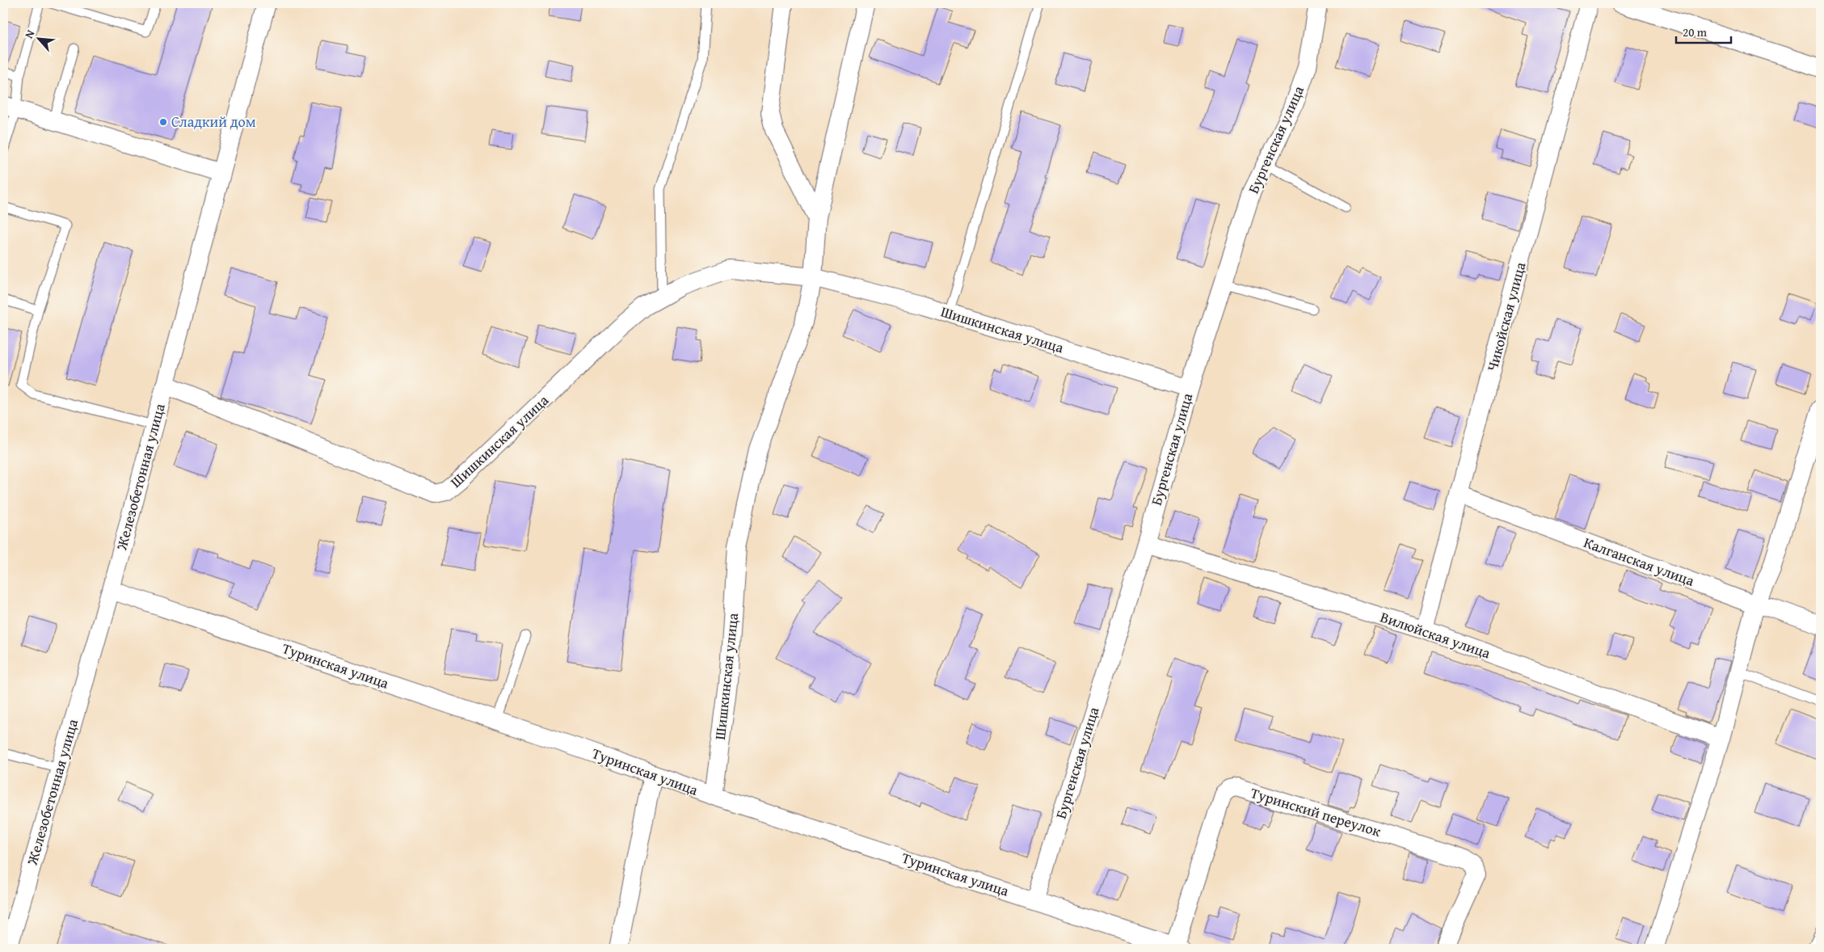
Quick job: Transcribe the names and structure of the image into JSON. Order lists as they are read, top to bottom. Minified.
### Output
{"streets":{"street":["Бургенская улица","Чикойская улица","Шишкинская улица","Железобетонная улица","Калганская улица","Вилюйская улица","Туринская улица","Туринский переулок"]},"crossings":[["Бургенская улица","Шишкинская улица"],["Бургенская улица","Вилюйская улица"],["Бургенская улица","Туринская улица"],["Чикойская улица","Калганская улица"],["Чикойская улица","Вилюйская улица"],["Шишкинская улица","Железобетонная улица"],["Шишкинская улица","Туринская улица"],["Железобетонная улица","Туринская улица"],["Туринская улица","Туринский переулок"]],"places":["Сладкий дом"],"scale_bar":"20 m","north":"top left"}
